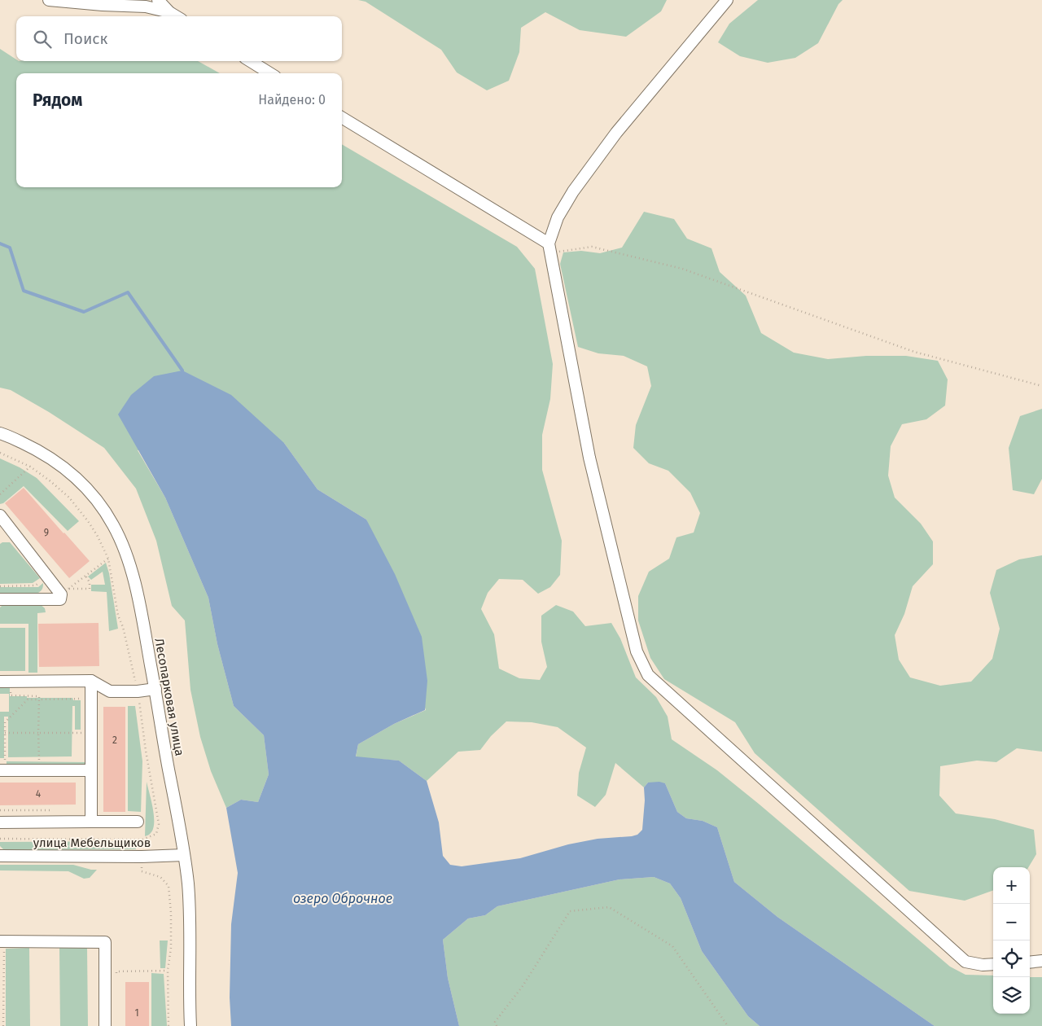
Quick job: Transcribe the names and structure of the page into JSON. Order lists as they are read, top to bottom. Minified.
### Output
{"streets":{"street":["Лесопарковая улица","улица Мебельщиков"]},"crossings":[["Лесопарковая улица","улица Мебельщиков"]],"water":["озеро Оброчное"],"house_numbers":["9","2","4","1"],"page":{"search":"Поиск","heading":["Рядом","Найдено: 0"],"map_buttons":["+","−"]}}
